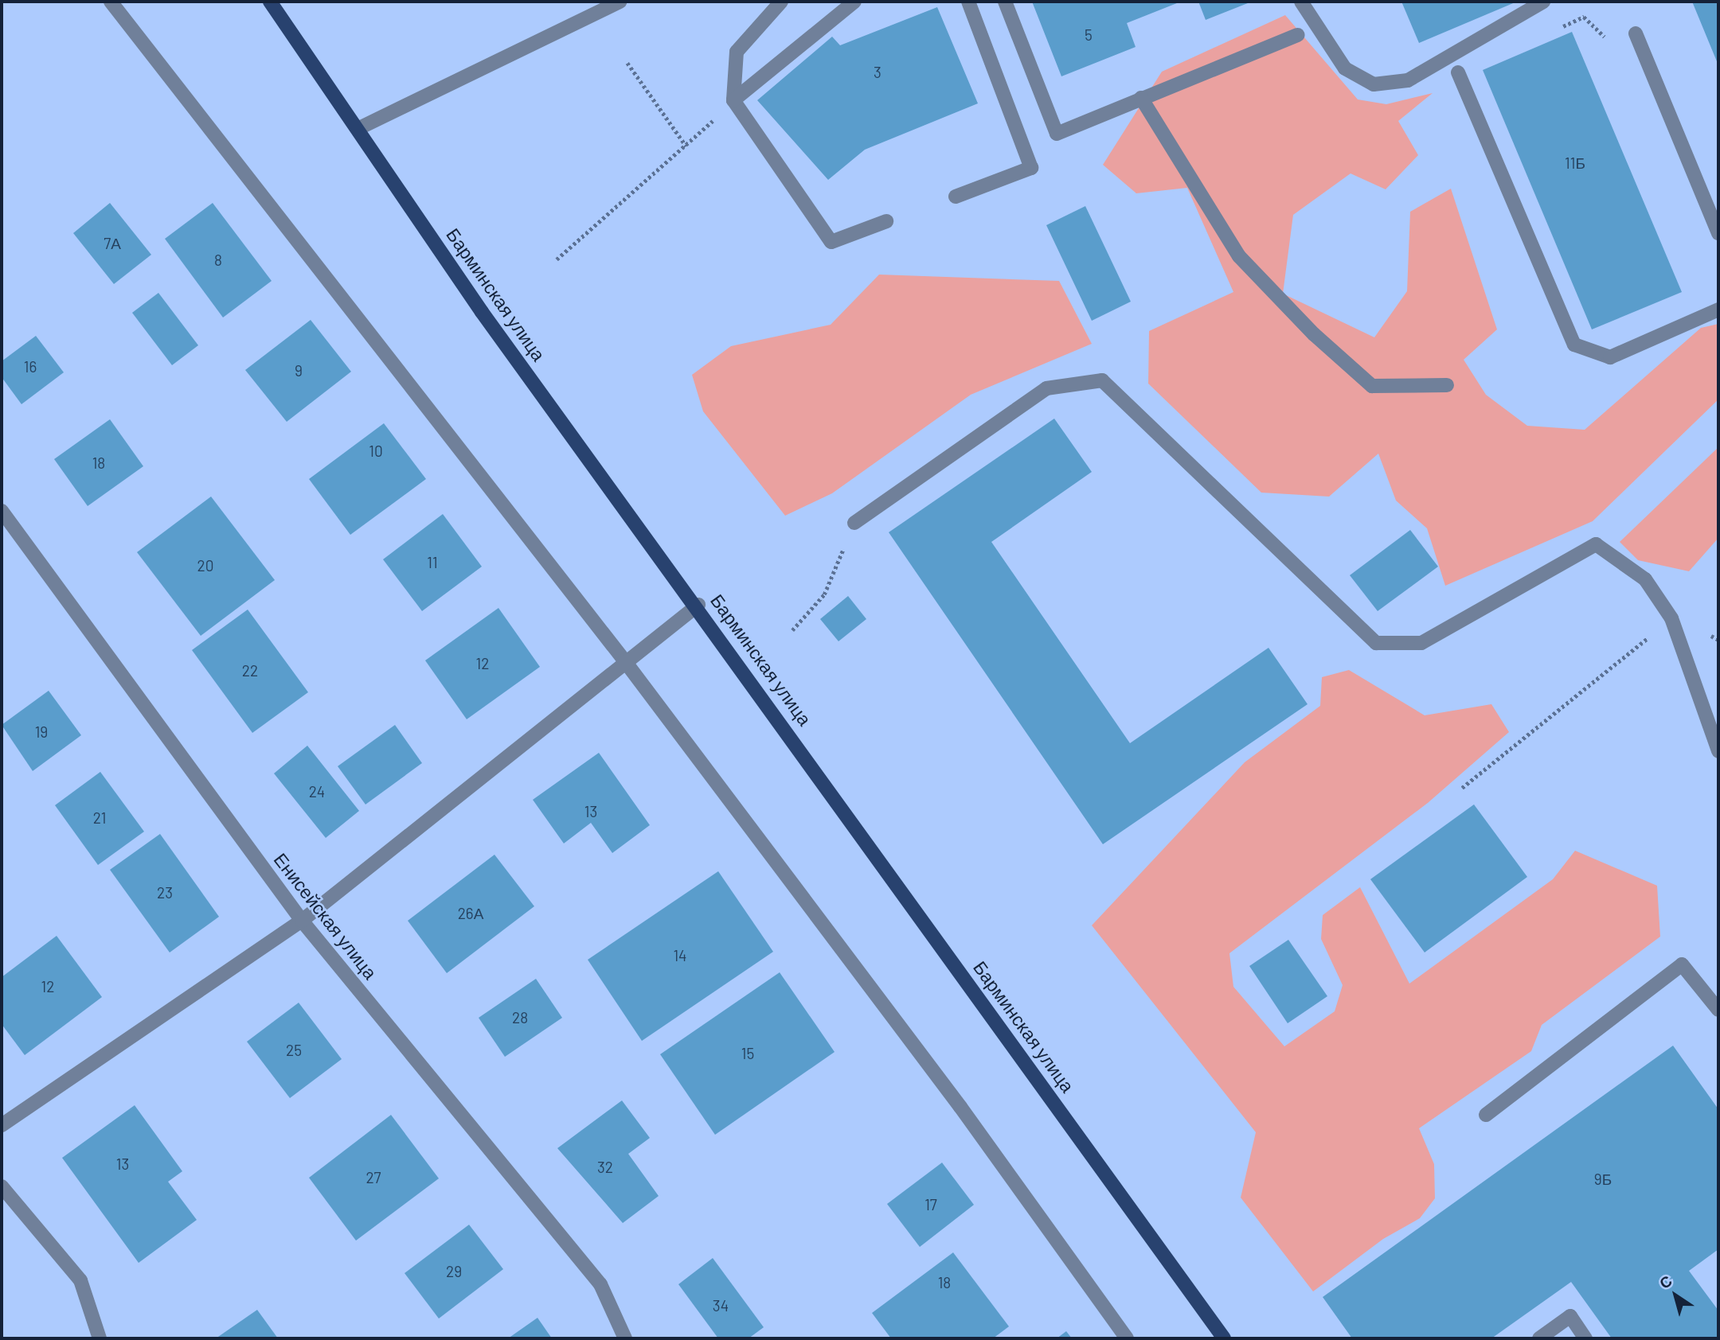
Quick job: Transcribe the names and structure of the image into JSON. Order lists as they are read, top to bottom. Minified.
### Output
{"streets":{"main road":["Барминская улица"],"street":["Енисейская улица"]},"house_numbers":["5","3","11Б","7А","8","16","9","10","18","11","20","12","22","19","24","13","21","23","26А","14","12","28","25","15","13","32","27","9Б","17","29","18","34"],"north":"top left"}
